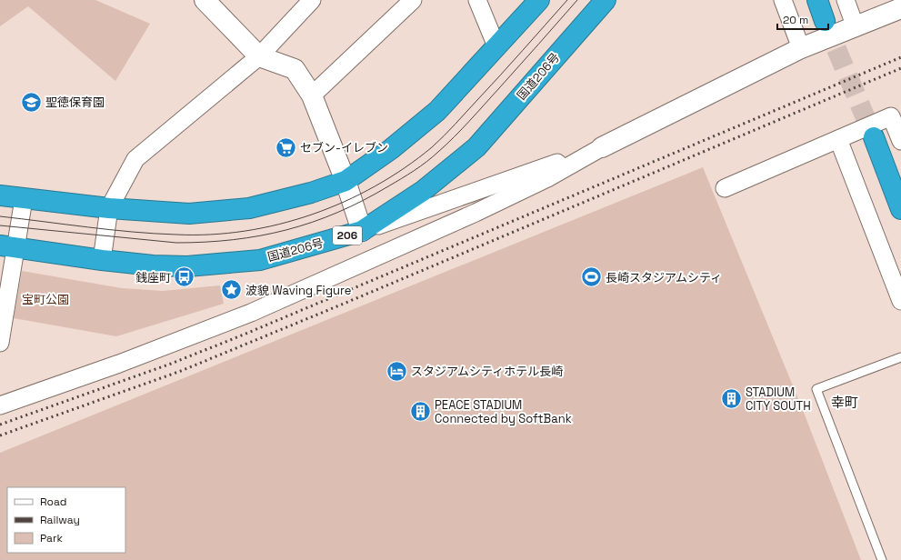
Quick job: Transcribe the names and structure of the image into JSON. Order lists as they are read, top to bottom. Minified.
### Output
{"streets":{"highway":["国道206号","206"]},"districts":["幸町"],"parks":["宝町公園"],"places":{"school or university":["聖徳保育園"],"supermarket":["セブン-イレブン"],"bus stop":["銭座町"],"sports":["長崎スタジアムシティ"],"place":["波貌 Waving Figure"],"hotel":["スタジアムシティホテル長崎"],"building":["STADIUM CITY SOUTH","PEACE STADIUM Connected by SoftBank"]},"legend":["Road","Railway","Park"],"scale_bar":"20 m"}
